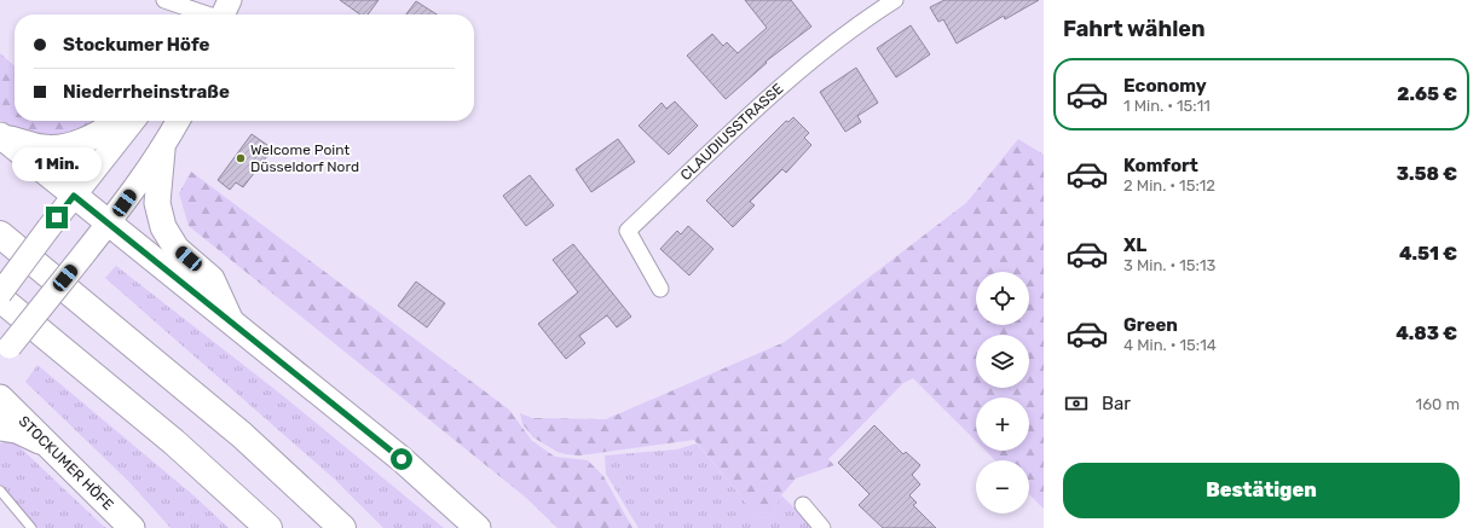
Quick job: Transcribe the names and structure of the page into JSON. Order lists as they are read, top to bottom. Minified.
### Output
{"streets":{"main road":["STOCKUMER HÖFE"],"street":["CLAUDIUSSTRASSE"]},"places":["Welcome Point Düsseldorf Nord"],"page":{"heading":"Fahrt wählen","banner":["Stockumer Höfe","Niederrheinstraße"],"list":[{"name":"Economy","note":"1 Min. · 15:11","value":"2.65 €"},{"name":"Komfort","note":"2 Min. · 15:12","value":"3.58 €"},{"name":"XL","note":"3 Min. · 15:13","value":"4.51 €"},{"name":"Green","note":"4 Min. · 15:14","value":"4.83 €"}],"bubble":"1 Min.","map_buttons":["+","−"],"pay":["Bar","160 m"],"buttons":"Bestätigen"}}
